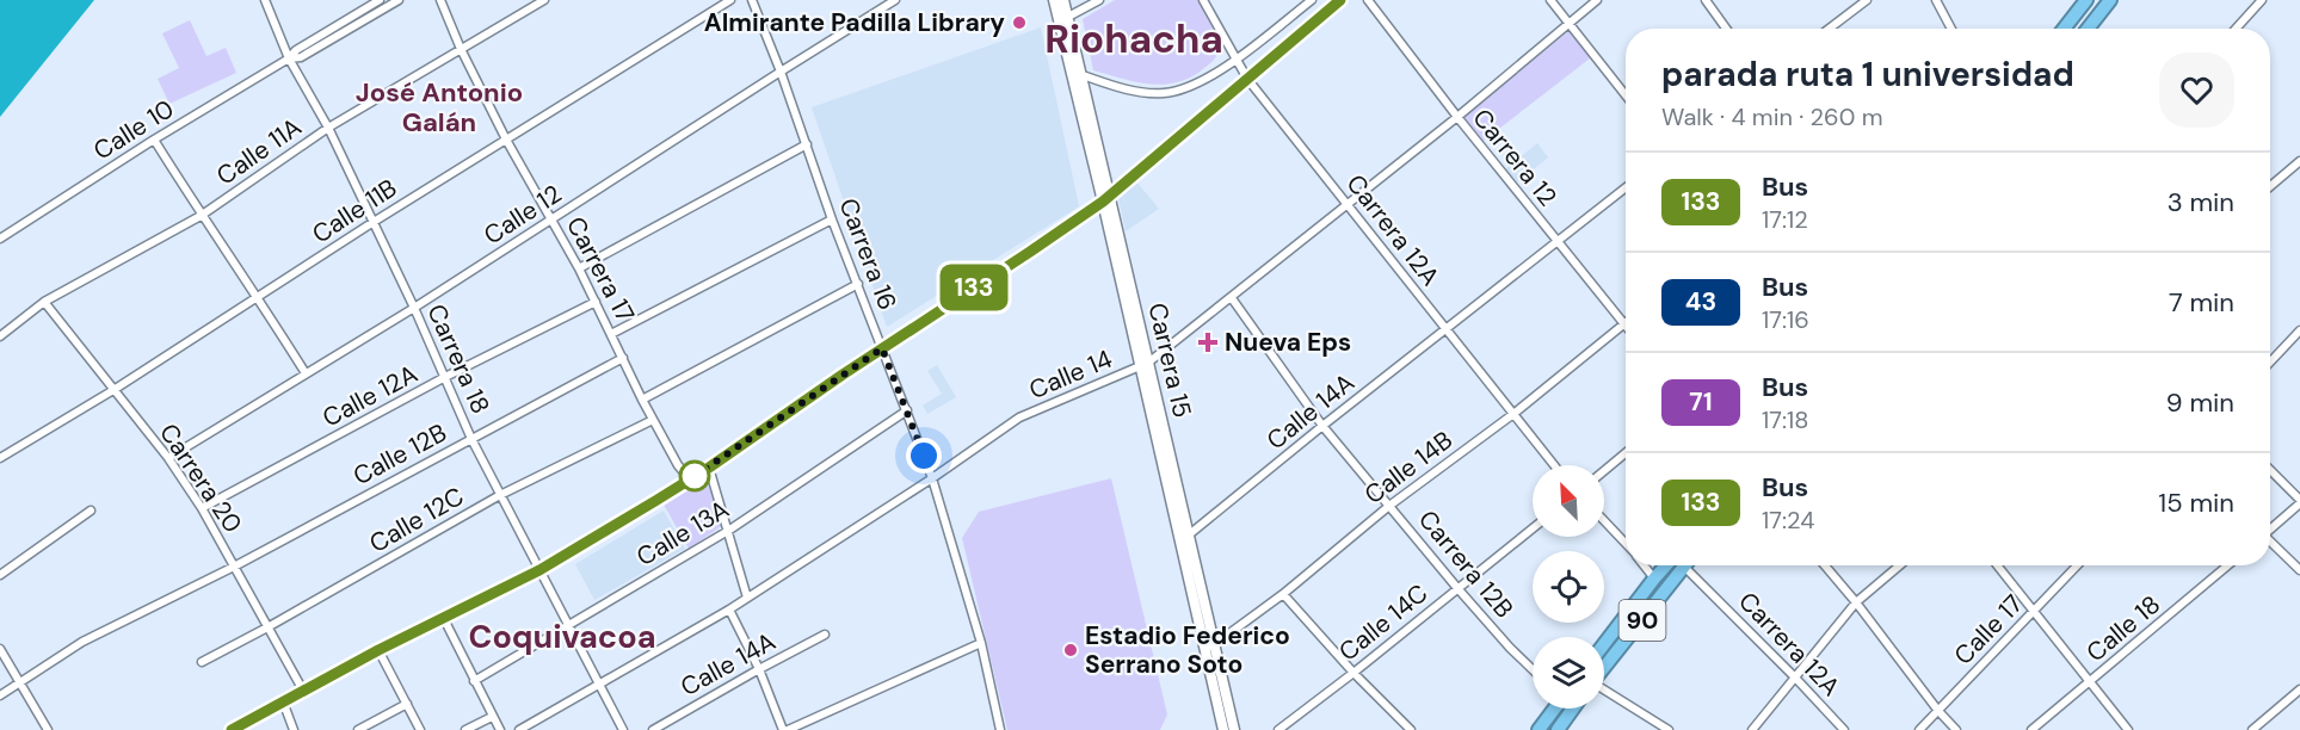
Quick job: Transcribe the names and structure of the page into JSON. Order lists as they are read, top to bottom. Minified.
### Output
{"streets":{"highway":["90"],"main road":["Carrera 15"],"street":["Calle 10","Calle 11A","Carrera 12","Calle 11B","Calle 12","Carrera 12A","Carrera 16","Carrera 17","Carrera 18","Calle 14","Calle 12A","Calle 14A","Calle 12B","Calle 14B","Carrera 20","Calle 12C","Calle 13A","Carrera 12B","Calle 14C","Calle 18","Calle 17"]},"crossings":[["Calle 10","Carrera 18"],["Calle 11A","Carrera 17"],["Calle 11A","Carrera 18"],["Calle 11A","Carrera 20"],["Carrera 12","Calle 14"],["Carrera 12","Calle 14A"],["Carrera 12","Calle 14B"],["Calle 11B","Carrera 17"],["Calle 11B","Carrera 18"],["Calle 11B","Carrera 20"],["Calle 12","Carrera 16"],["Calle 12","Carrera 17"],["Calle 12","Carrera 18"],["Calle 12","Carrera 20"],["Carrera 12A","Calle 14"],["Carrera 12A","Calle 14A"],["Carrera 12A","Calle 14B"],["Carrera 16","Calle 14"],["Carrera 16","Calle 13A"],["Carrera 17","Calle 12A"],["Carrera 17","Calle 12B"],["Carrera 17","Calle 12C"],["Carrera 18","Calle 14"],["Carrera 18","Calle 12A"],["Carrera 18","Calle 12B"],["Carrera 18","Calle 12C"],["Carrera 18","Calle 13A"],["Carrera 15","Calle 14"],["Carrera 15","Calle 14A"],["Carrera 15","Calle 14B"],["Calle 14","Carrera 12B"],["Calle 12A","Carrera 20"],["Calle 14A","Carrera 12B"],["Calle 12B","Carrera 20"],["Calle 14B","Carrera 12B"],["Carrera 20","Calle 12C"],["Carrera 12B","Calle 14C"]],"districts":["Riohacha","José Antonio Galán","Coquivacoa"],"places":{"other":["Almirante Padilla Library","Estadio Federico Serrano Soto"],"health":["Nueva Eps"]},"lines":["bus line 133"],"north":"top left","page":{"on_map":"133","heading":["parada ruta 1 universidad","Walk · 4 min · 260 m"],"list":[{"mark":"133","name":"Bus","note":"17:12","value":"3 min"},{"mark":"43","name":"Bus","note":"17:16","value":"7 min"},{"mark":"71","name":"Bus","note":"17:18","value":"9 min"},{"mark":"133","name":"Bus","note":"17:24","value":"15 min"}]}}
